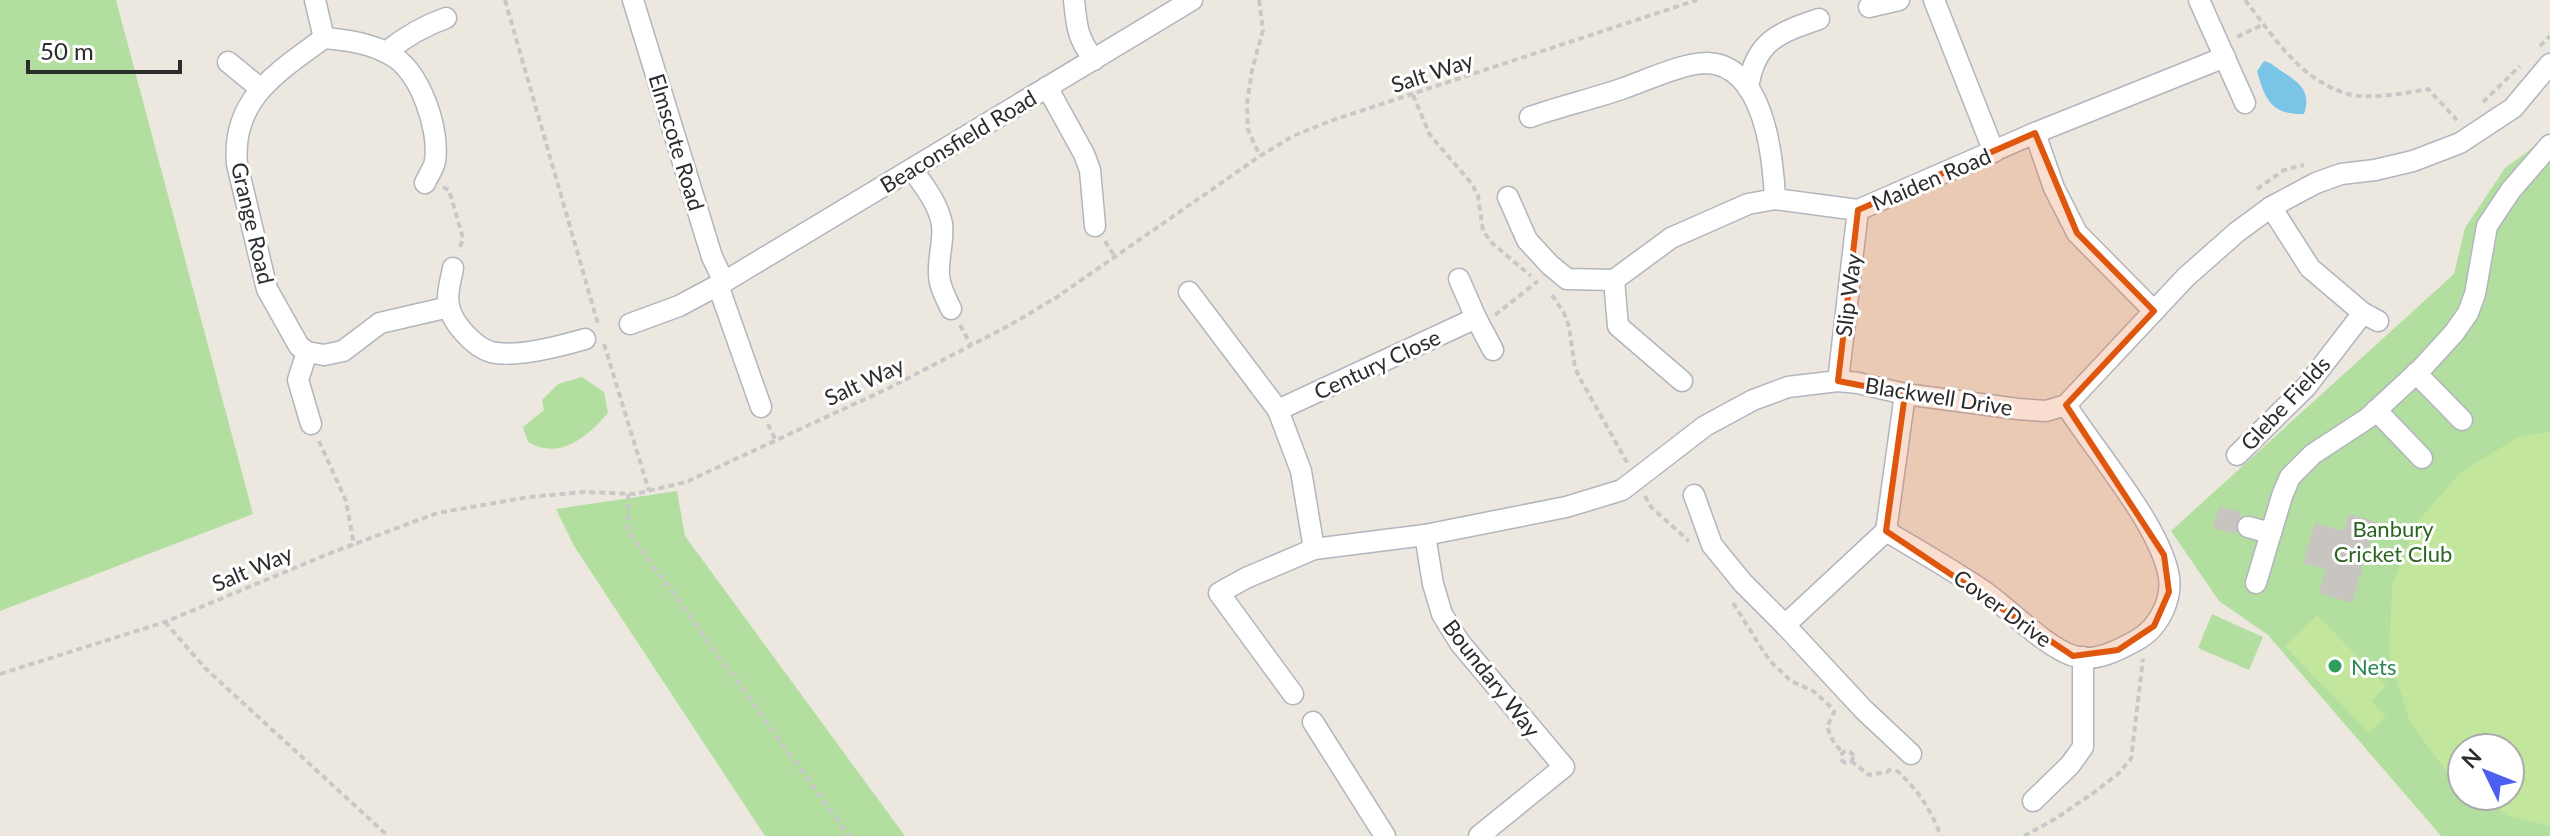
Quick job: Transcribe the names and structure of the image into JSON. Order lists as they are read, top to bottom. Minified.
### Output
{"streets":{"street":["Beaconsfield Road","Elmscote Road","Maiden Road","Grange Road","Slip Way","Century Close","Blackwell Drive","Glebe Fields","Cover Drive","Boundary Way"],"path":["Salt Way"]},"crossings":[["Beaconsfield Road","Elmscote Road"],["Maiden Road","Slip Way"],["Slip Way","Blackwell Drive"],["Blackwell Drive","Boundary Way"]],"parks":["Banbury Cricket Club"],"places":["Nets"],"scale_bar":"50 m","north":"top left"}
